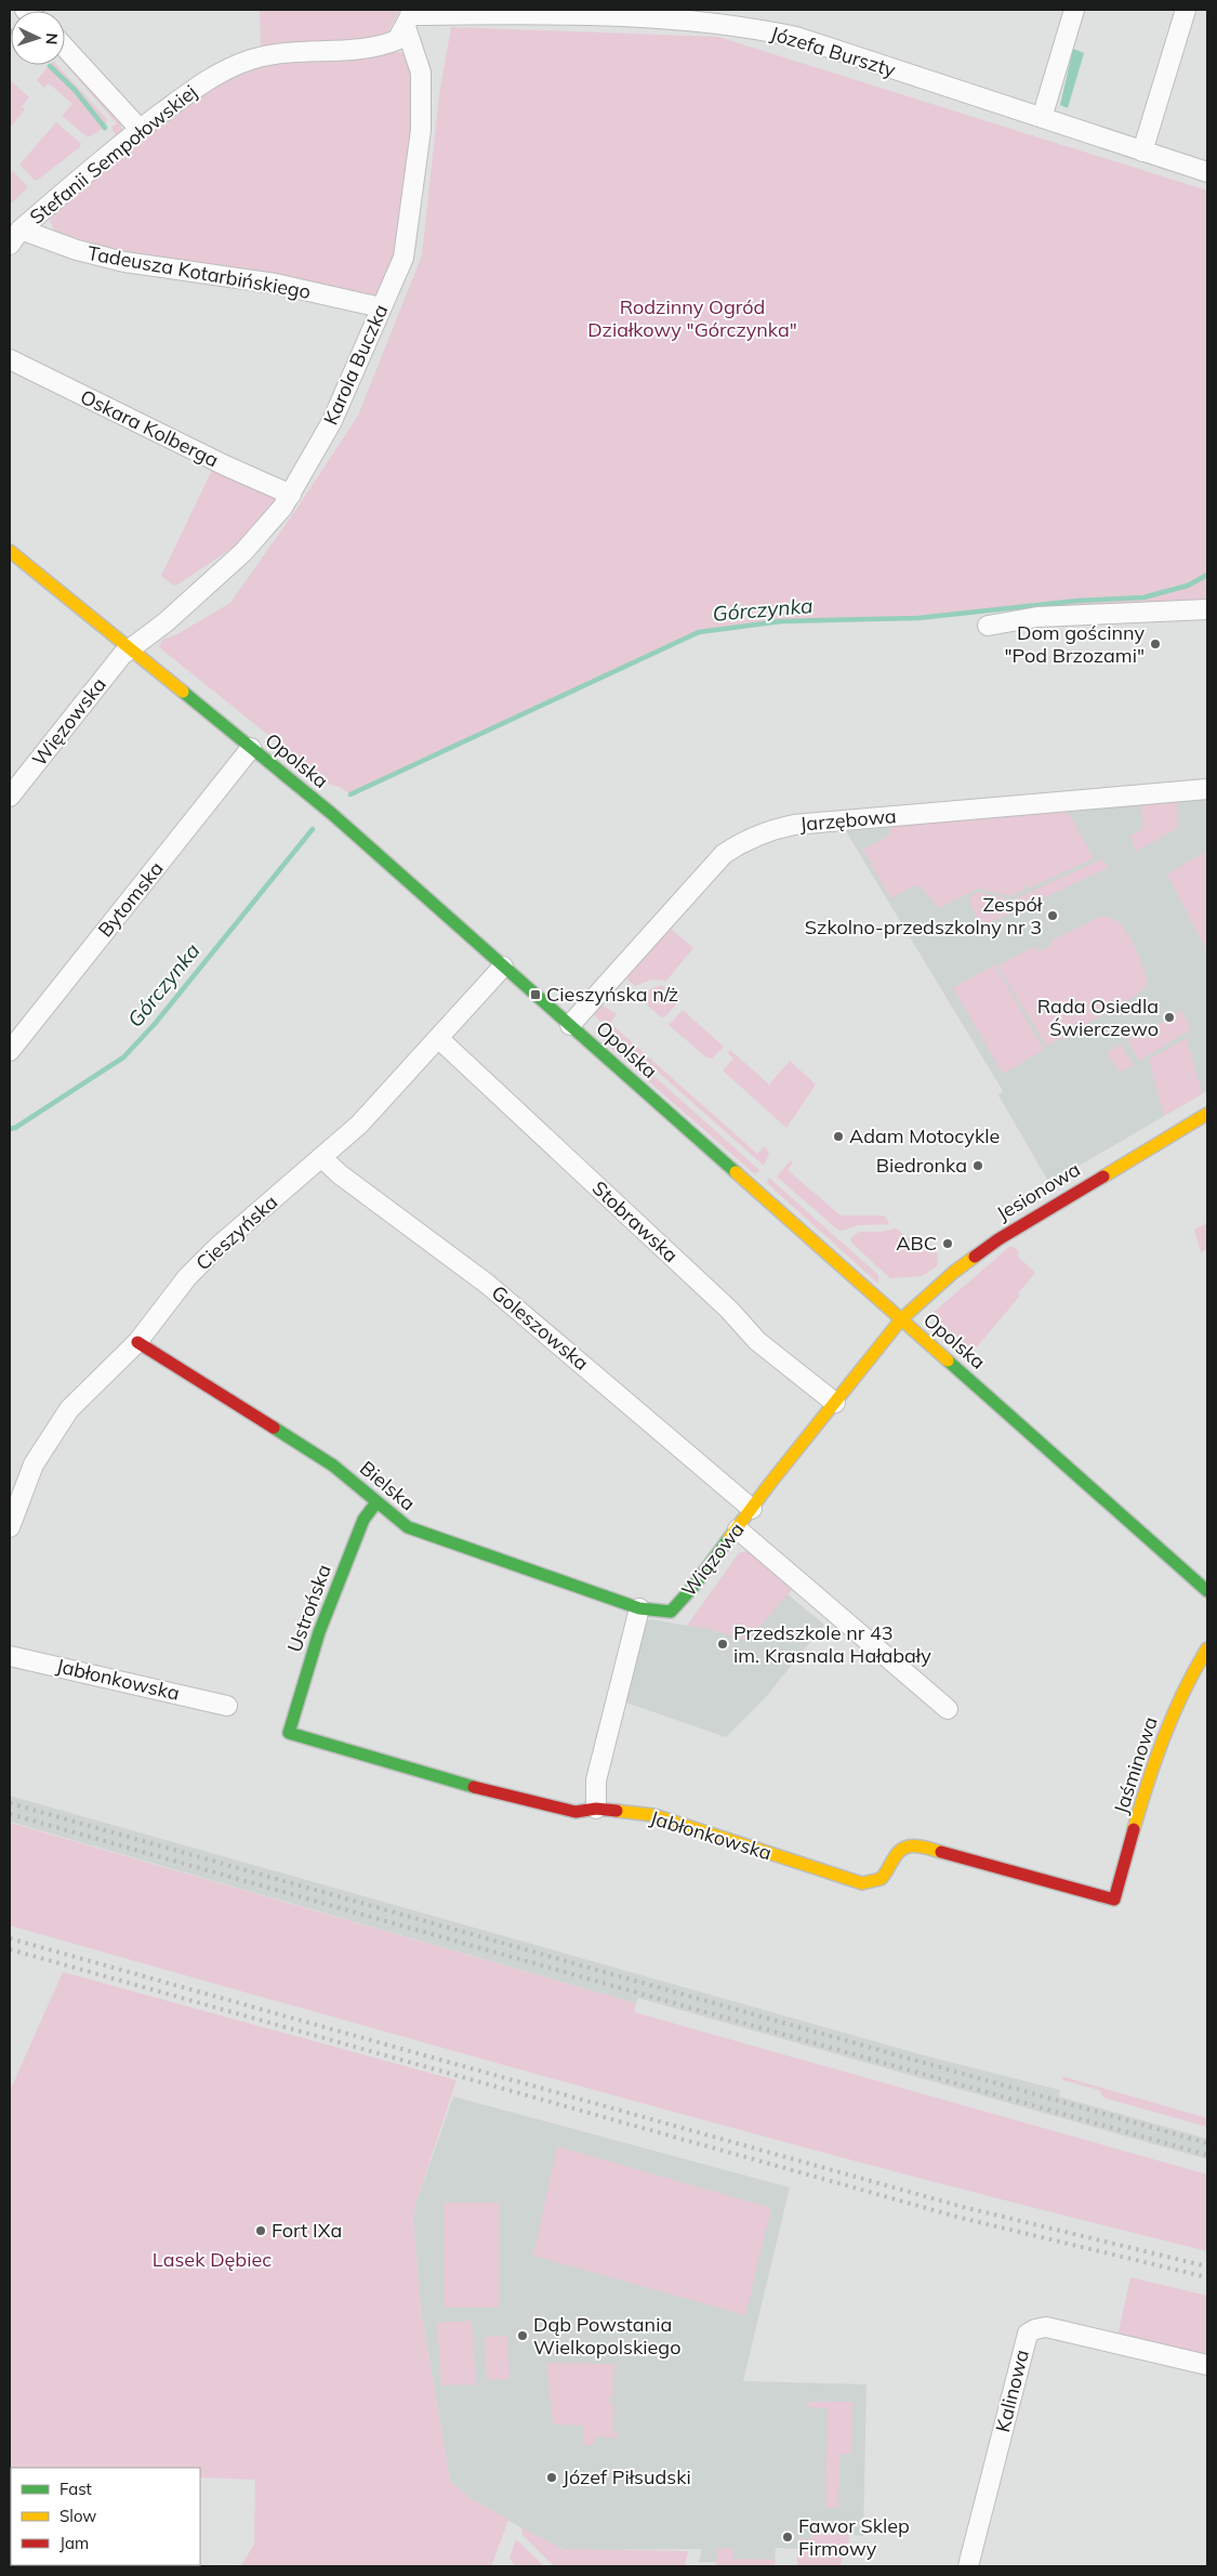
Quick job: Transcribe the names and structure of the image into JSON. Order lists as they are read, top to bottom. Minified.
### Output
{"streets":{"street":["Józefa Burszty","Stefanii Sempołowskiej","Tadeusza Kotarbińskiego","Karola Buczka","Oskara Kolberga","Więzowska","Opolska","Jarzębowa","Bytomska","Jesionowa","Stobrawska","Cieszyńska","Goleszowska","Bielska","Wiązowa","Ustrońska","Jabłonkowska","Jaśminowa","Kalinowa"]},"crossings":[["Józefa Burszty","Stefanii Sempołowskiej"],["Józefa Burszty","Karola Buczka"],["Stefanii Sempołowskiej","Tadeusza Kotarbińskiego"],["Stefanii Sempołowskiej","Karola Buczka"],["Tadeusza Kotarbińskiego","Karola Buczka"],["Karola Buczka","Oskara Kolberga"],["Karola Buczka","Więzowska"],["Karola Buczka","Opolska"],["Więzowska","Opolska"],["Opolska","Jarzębowa"],["Opolska","Bytomska"],["Opolska","Jesionowa"],["Opolska","Cieszyńska"],["Opolska","Wiązowa"],["Jesionowa","Wiązowa"],["Stobrawska","Cieszyńska"],["Stobrawska","Wiązowa"],["Cieszyńska","Goleszowska"],["Cieszyńska","Bielska"],["Goleszowska","Wiązowa"],["Bielska","Wiązowa"],["Bielska","Ustrońska"],["Ustrońska","Jabłonkowska"],["Jabłonkowska","Jaśminowa"]],"water":["Górczynka"],"parks":["Rodzinny Ogród Działkowy \"Górczynka\"","Lasek Dębiec"],"places":{"other":["Dom gościnny \"Pod Brzozami\"","Zespół Szkolno-przedszkolny nr 3","Rada Osiedla Świerczewo","Adam Motocykle","Biedronka","ABC","Przedszkole nr 43 im. Krasnala Hałabały","Fort IXa","Dąb Powstania Wielkopolskiego","Józef Piłsudski","Fawor Sklep Firmowy"],"transit":["Cieszyńska n/ż"]},"legend":["Fast","Slow","Jam"],"north":"right"}
